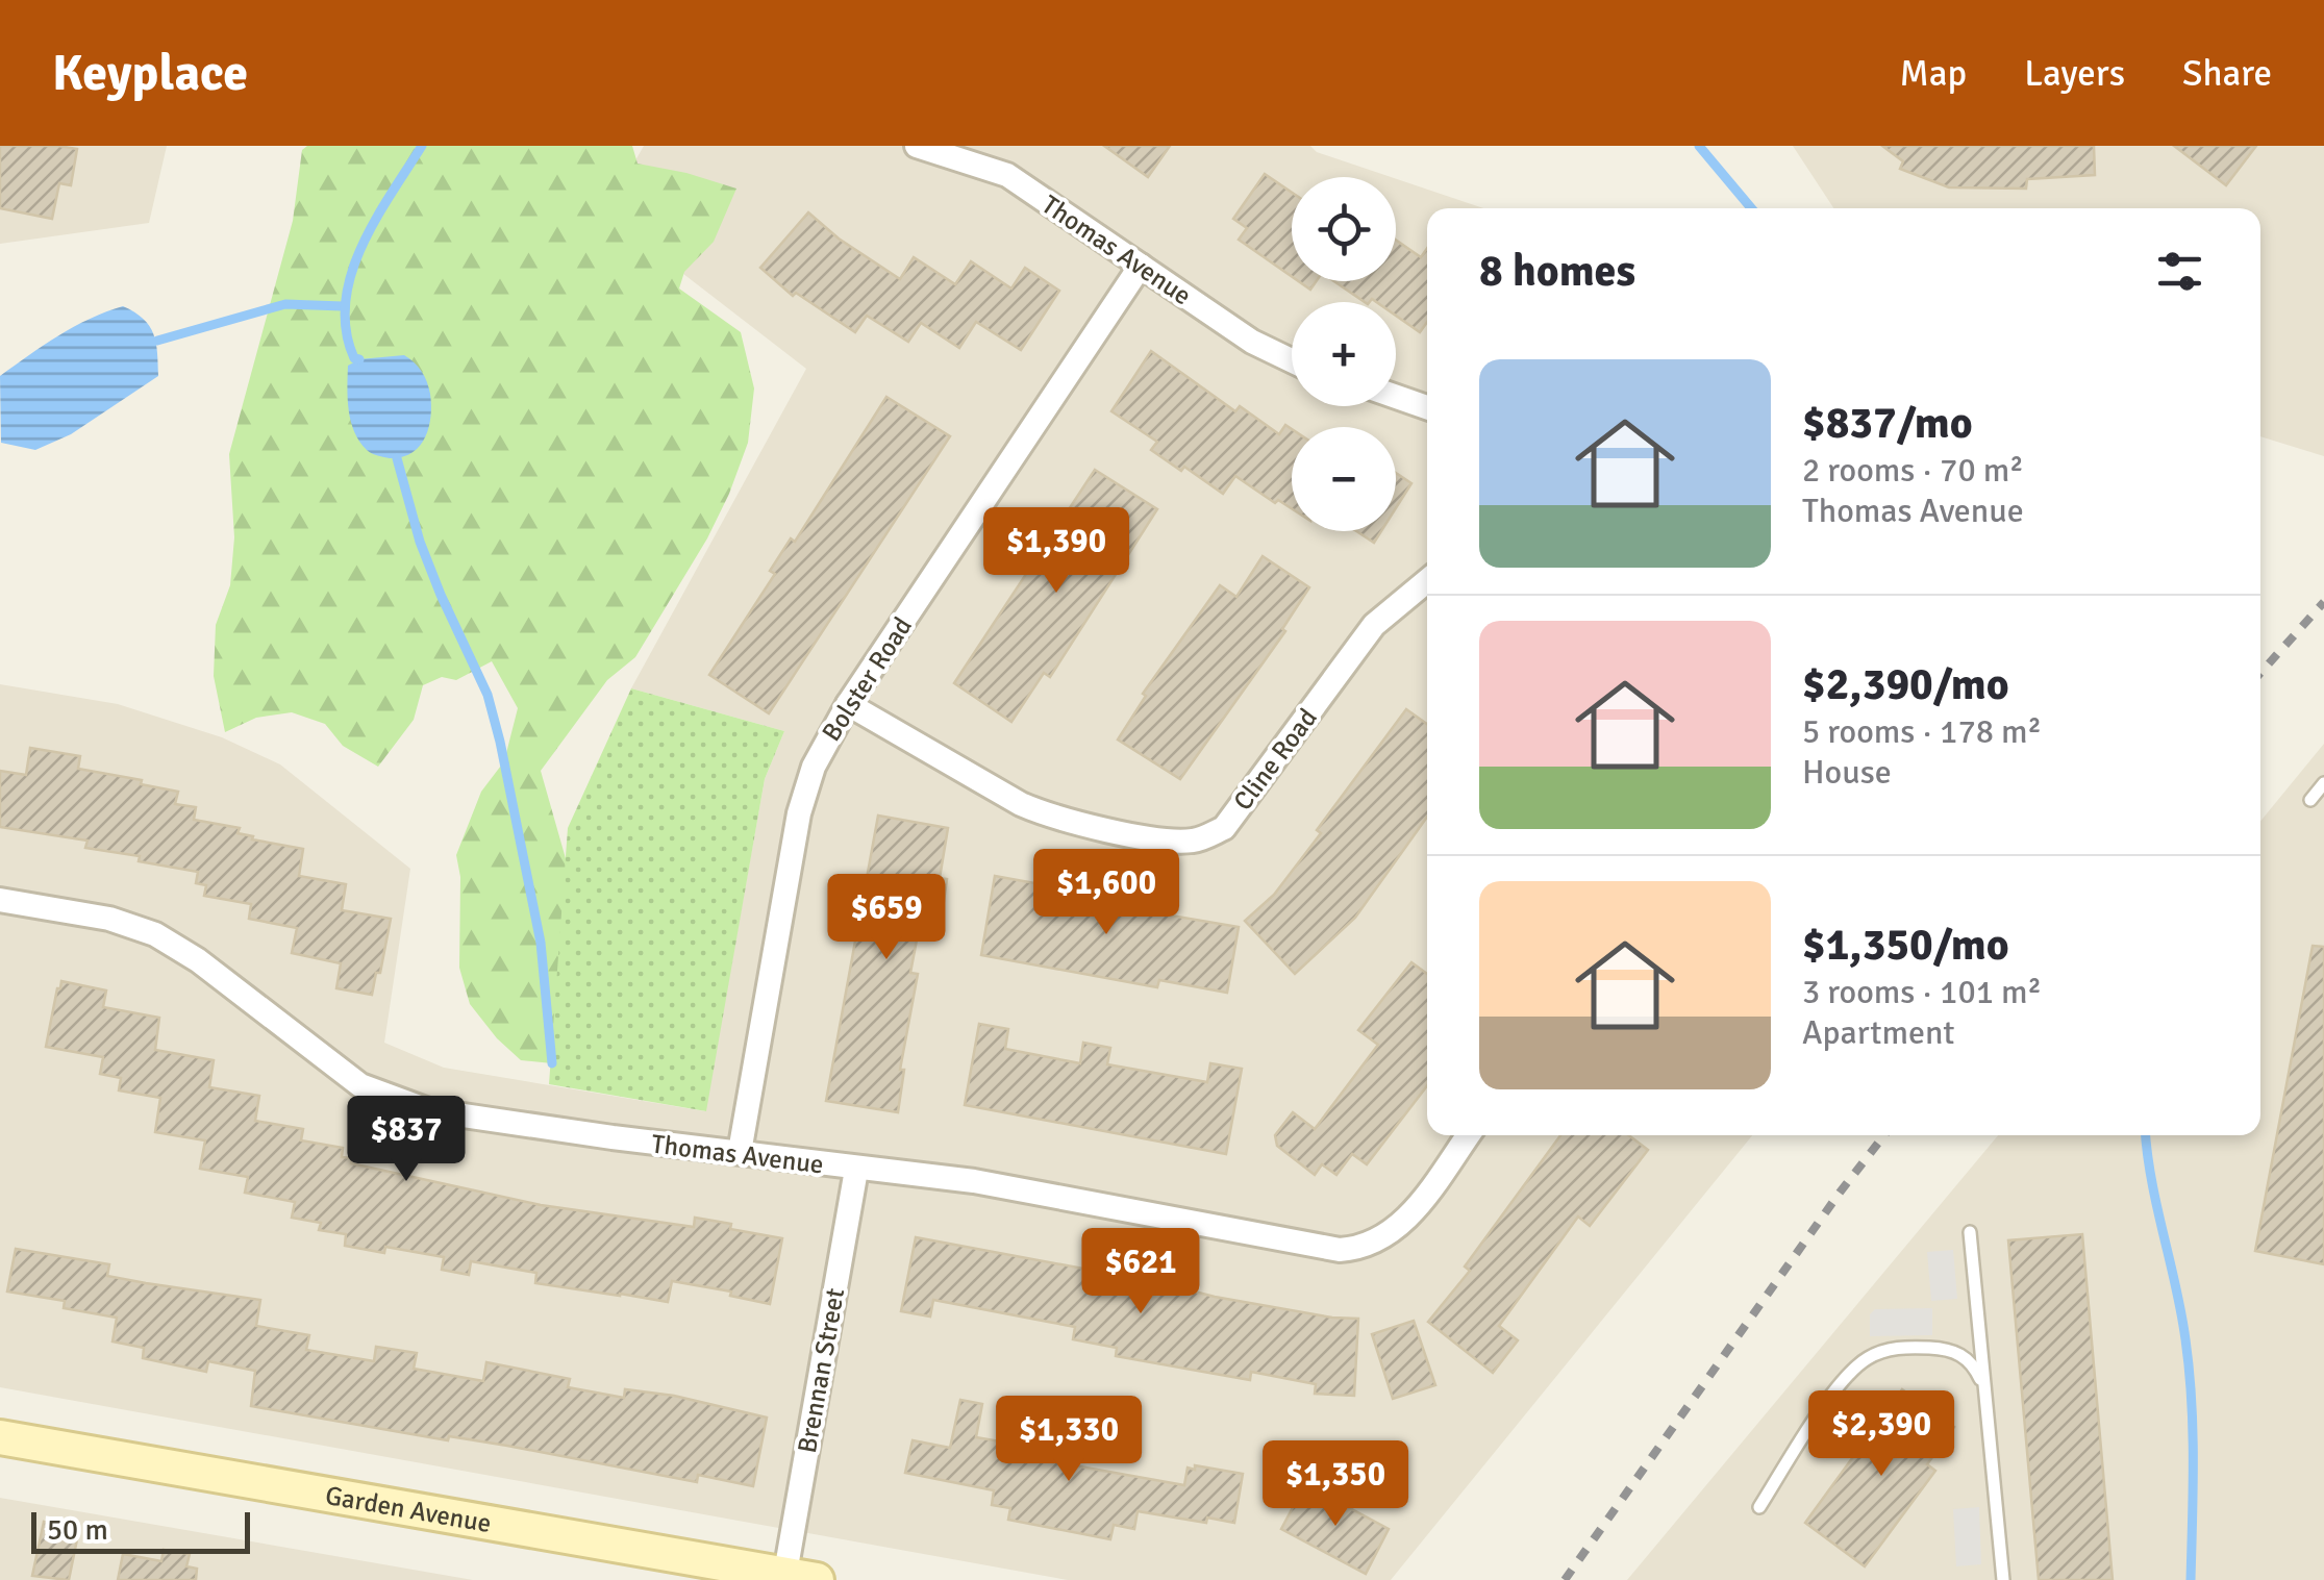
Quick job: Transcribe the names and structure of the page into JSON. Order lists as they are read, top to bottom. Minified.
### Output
{"streets":{"street":["Thomas Avenue","Bolster Road","Cline Road","Brennan Street","Garden Avenue"]},"crossings":[["Thomas Avenue","Bolster Road"],["Thomas Avenue","Brennan Street"],["Bolster Road","Cline Road"],["Brennan Street","Garden Avenue"]],"scale_bar":"50 m","page":{"header":"Keyplace","nav":["Map","Layers","Share"],"map_buttons":["+","−"],"heading":"8 homes","list":[{"name":"$837/mo","note":"2 rooms · 70 m² · Thomas Avenue"},{"name":"$2,390/mo","note":"5 rooms · 178 m² · House"},{"name":"$1,350/mo","note":"3 rooms · 101 m² · Apartment"}],"price":["$1,390","$1,600","$659","$837","$621","$2,390","$1,330","$1,350"],"scale":"50 m"}}
